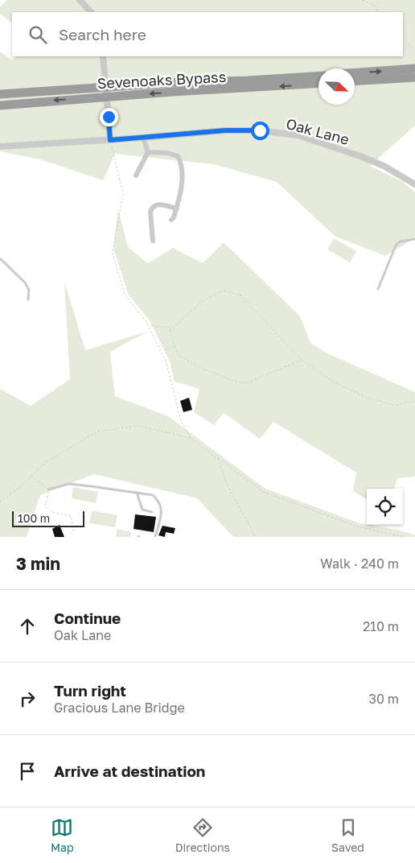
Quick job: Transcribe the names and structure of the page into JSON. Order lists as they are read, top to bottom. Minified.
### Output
{"streets":{"highway":["Sevenoaks Bypass"],"street":["Oak Lane"]},"scale_bar":"100 m","north":"bottom right","page":{"search":"Search here","scale":"100 m","heading":["3 min","Walk · 240 m"],"list":[["Continue","Oak Lane","210 m"],["Turn right","Gracious Lane Bridge","30 m"],"Arrive at destination"],"nav":["Map","Directions","Saved"]}}
